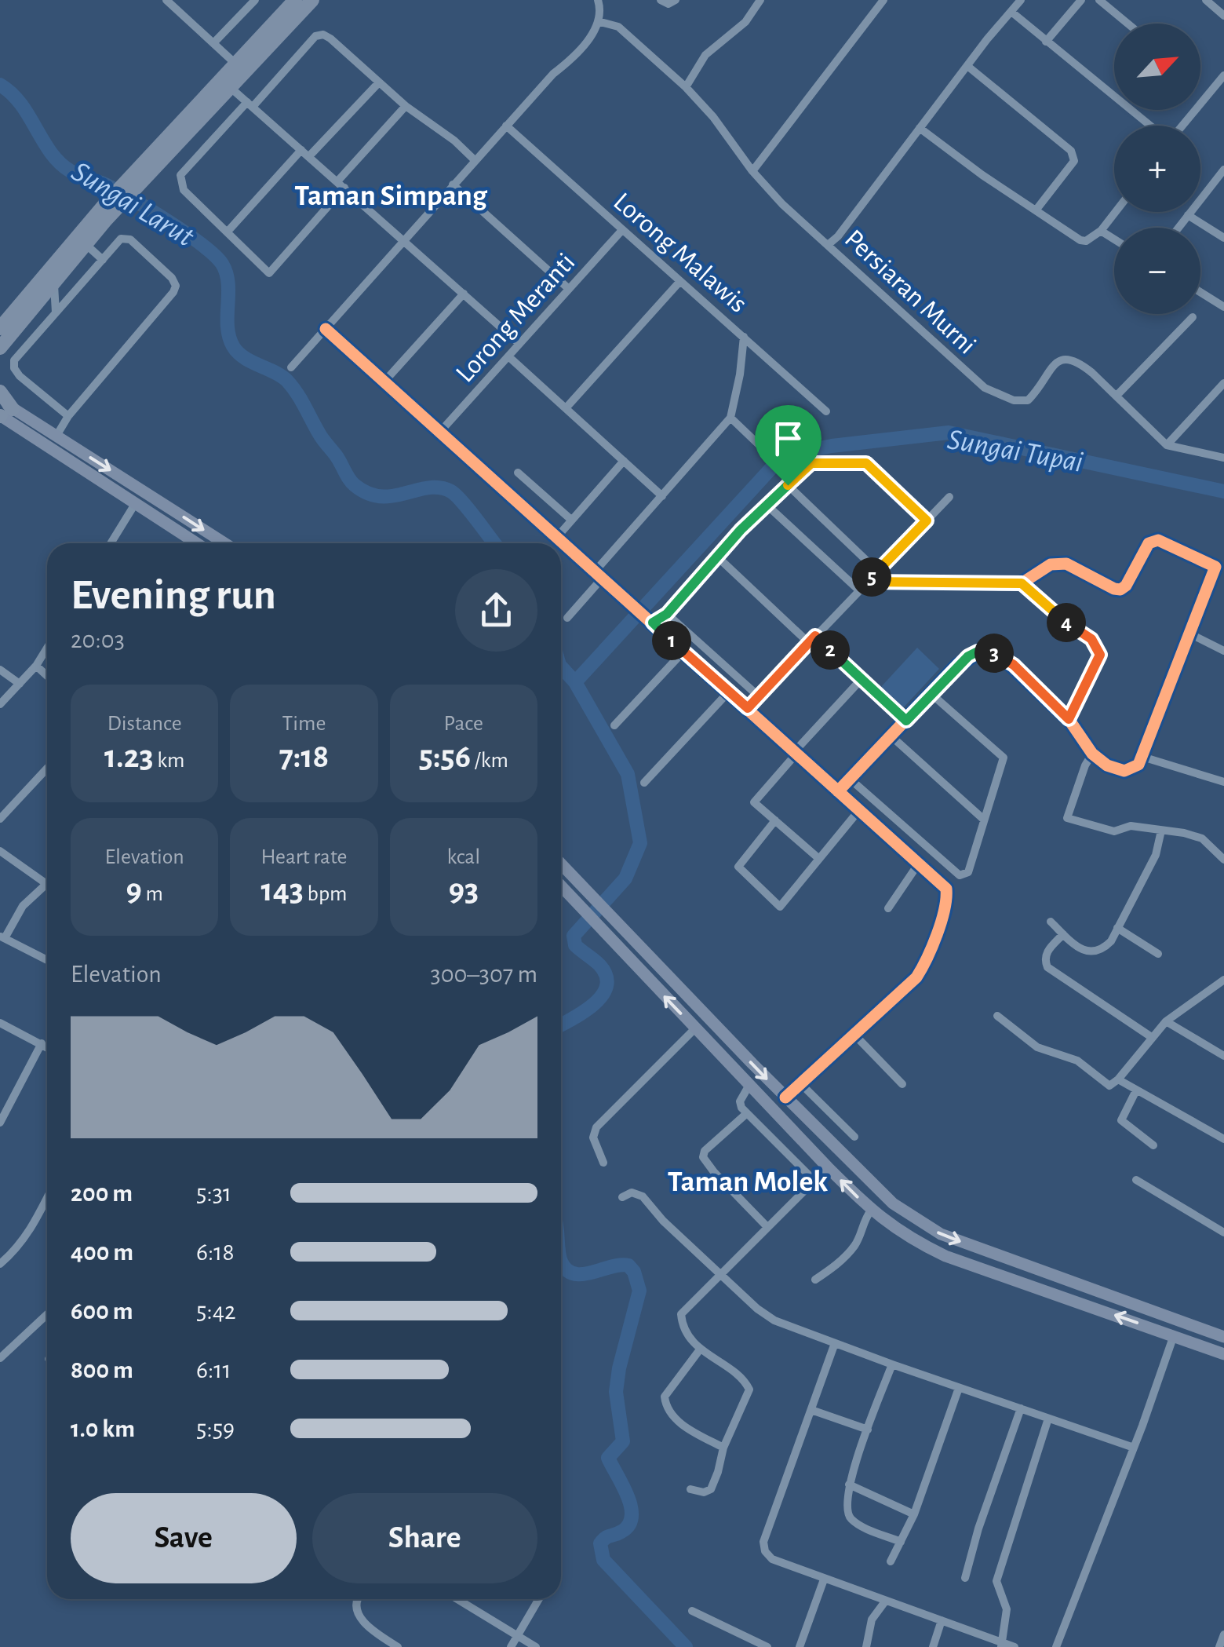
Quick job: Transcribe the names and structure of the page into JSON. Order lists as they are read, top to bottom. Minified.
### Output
{"streets":{"street":["Lorong Malawis","Persiaran Murni","Lorong Meranti"]},"crossings":[["Lorong Malawis","Lorong Meranti"]],"districts":["Taman Simpang","Taman Molek"],"water":["Sungai Larut","Sungai Tupai"],"north":"top right","page":{"map_buttons":["+","−"],"heading":["Evening run","20:03"],"pins":["5","4","1","2","3"],"stats":[["Distance","1.23 km"],["Time","7:18"],["Pace","5:56 /km"],["Elevation","9 m"],["Heart rate","143 bpm"],["kcal","93"]],"chart":["Elevation","300–307 m"],"list":[{"name":"200 m","note":"5:31"},{"name":"400 m","note":"6:18"},{"name":"600 m","note":"5:42"},{"name":"800 m","note":"6:11"},{"name":"1.0 km","note":"5:59"}],"buttons":["Save","Share"]}}
